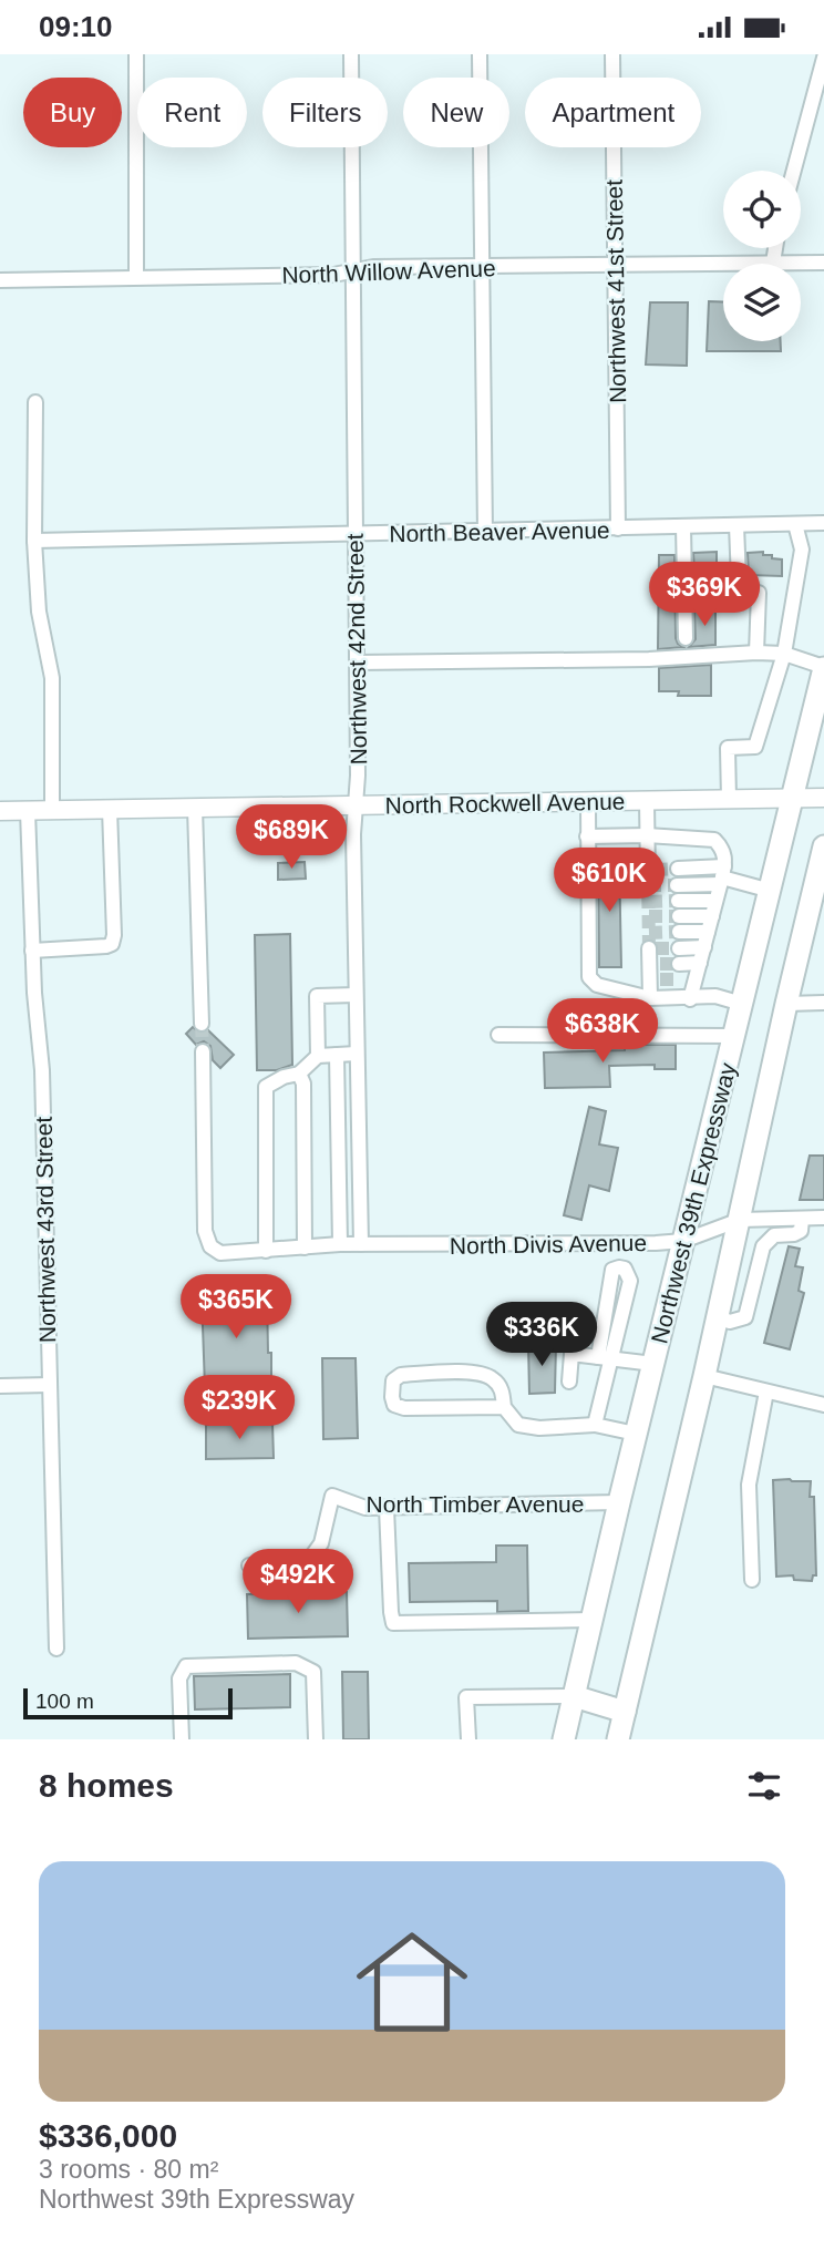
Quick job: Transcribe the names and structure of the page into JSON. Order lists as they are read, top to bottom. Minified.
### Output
{"streets":{"highway":["Northwest 39th Expressway"],"main road":["North Rockwell Avenue"],"street":["North Willow Avenue","Northwest 41st Street","North Beaver Avenue","Northwest 42nd Street","Northwest 43rd Street","North Divis Avenue","North Timber Avenue"]},"crossings":[["North Willow Avenue","Northwest 41st Street"],["North Willow Avenue","Northwest 42nd Street"],["Northwest 41st Street","North Beaver Avenue"],["North Beaver Avenue","Northwest 42nd Street"],["Northwest 42nd Street","North Rockwell Avenue"],["Northwest 42nd Street","North Divis Avenue"],["North Rockwell Avenue","Northwest 39th Expressway"],["North Rockwell Avenue","Northwest 43rd Street"],["Northwest 39th Expressway","North Divis Avenue"],["Northwest 39th Expressway","North Timber Avenue"]],"scale_bar":"100 m","page":{"status":"09:10","chip":["Buy","Rent","Filters","New","Apartment"],"price":["$369K","$689K","$610K","$638K","$365K","$336K","$239K","$492K"],"scale":"100 m","heading":"8 homes","list":[{"name":"$336,000","note":"3 rooms · 80 m² · Northwest 39th Expressway"}]}}
